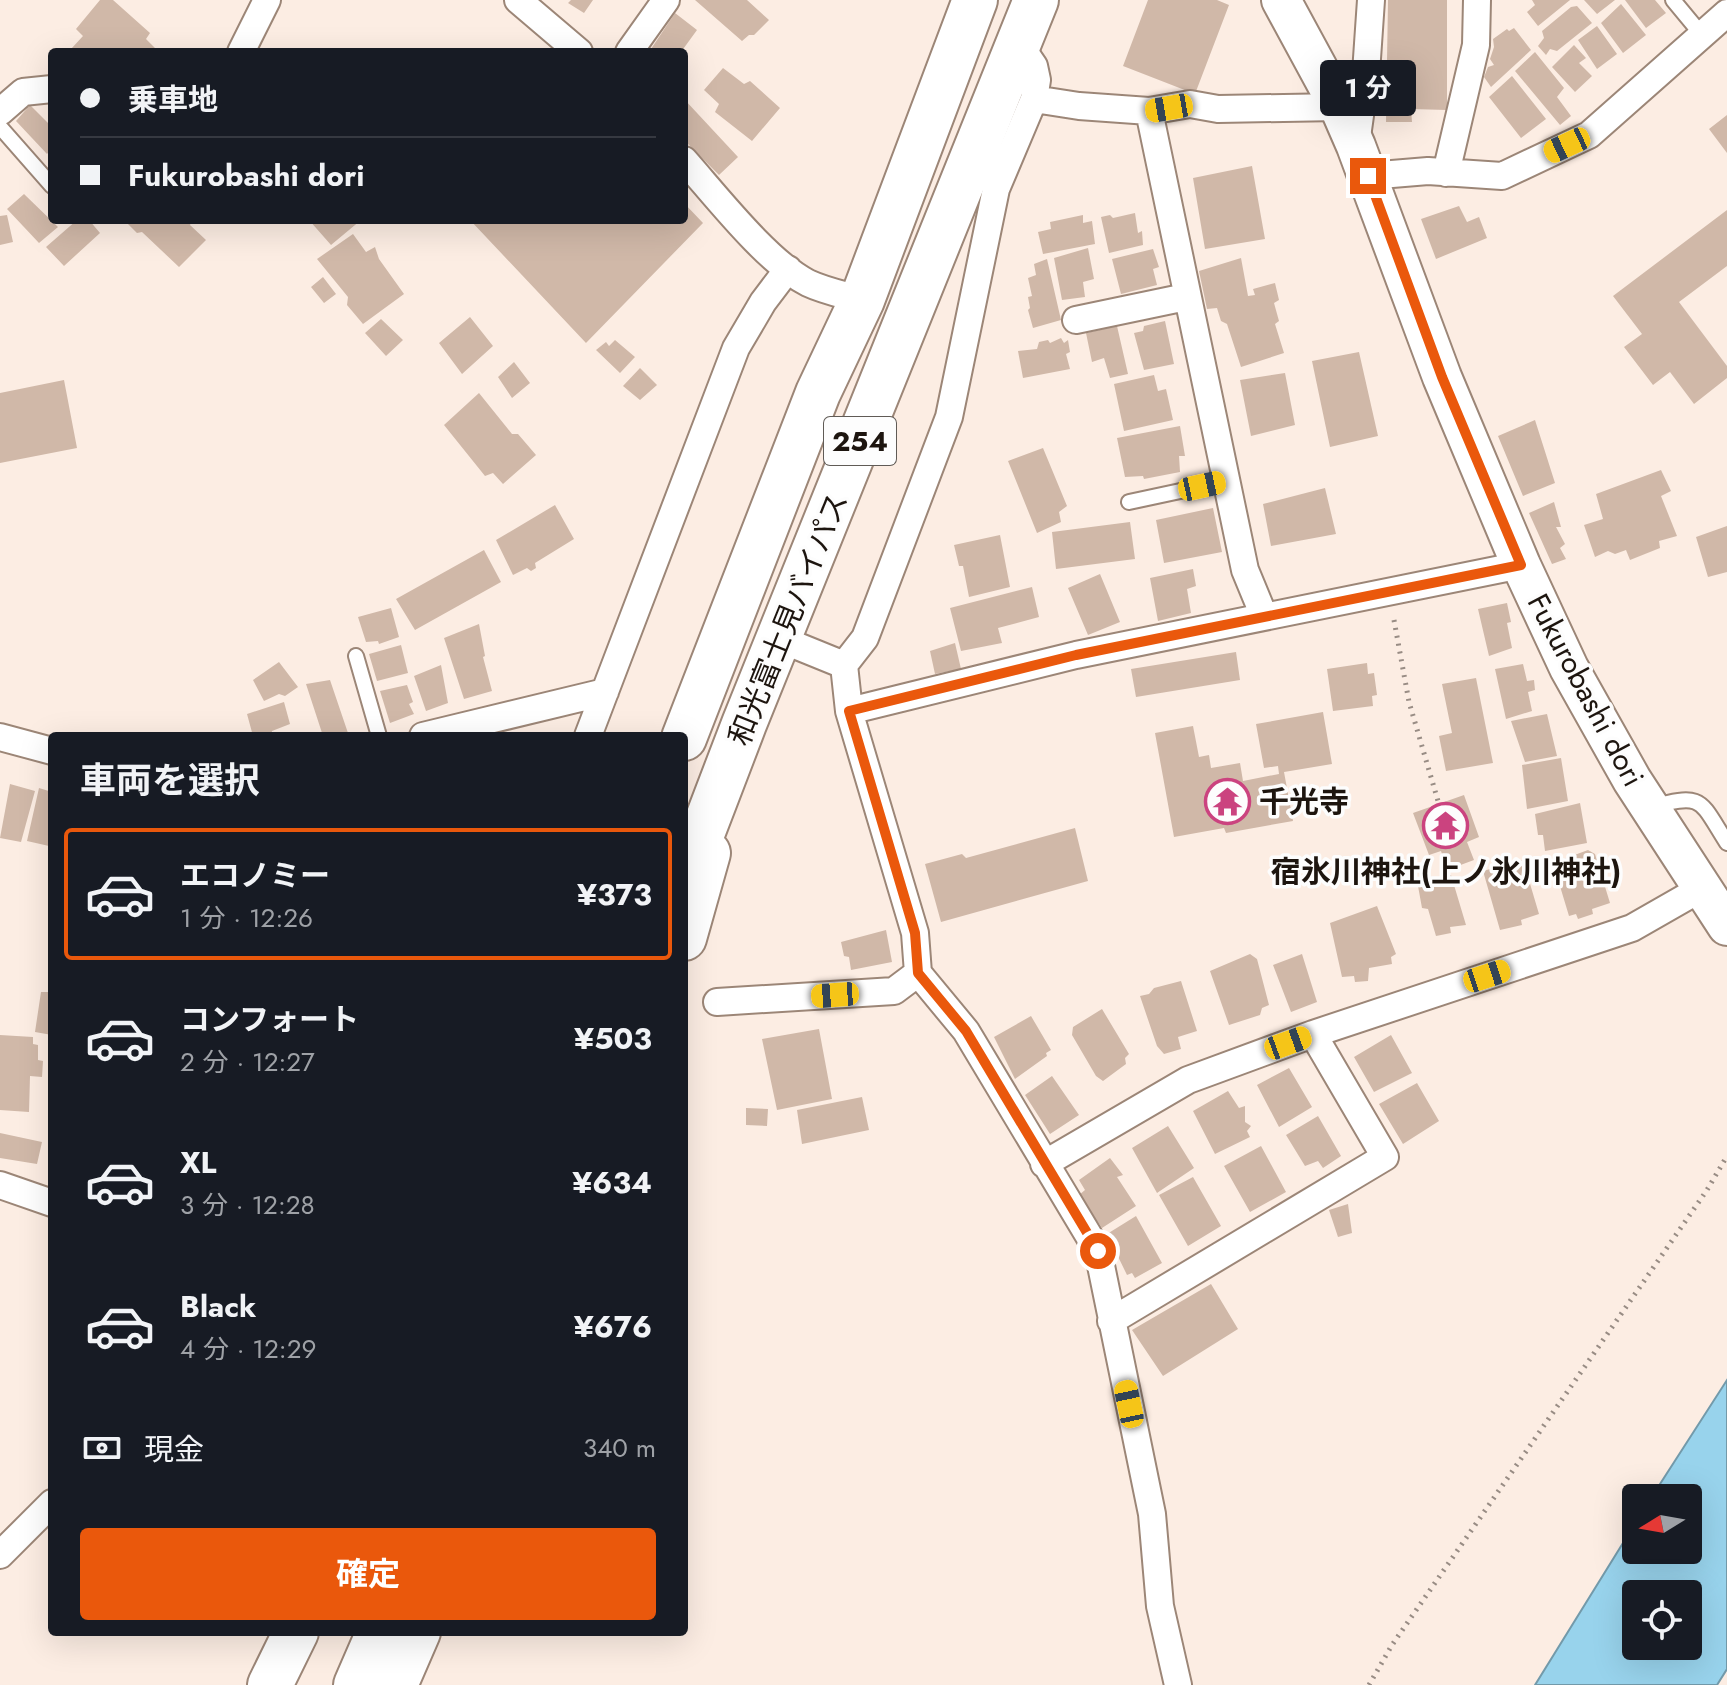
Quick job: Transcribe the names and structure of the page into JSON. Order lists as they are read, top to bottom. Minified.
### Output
{"streets":{"highway":["254","和光富士見バイパス"],"street":["Fukurobashi dori"]},"places":{"temple":["千光寺","宿氷川神社(上ノ氷川神社)"]},"north":"left","page":{"banner":["乗車地","Fukurobashi dori"],"bubble":"1 分","heading":"車両を選択","list":[{"name":"エコノミー","note":"1 分 · 12:26","value":"¥373"},{"name":"コンフォート","note":"2 分 · 12:27","value":"¥503"},{"name":"XL","note":"3 分 · 12:28","value":"¥634"},{"name":"Black","note":"4 分 · 12:29","value":"¥676"}],"pay":["現金","340 m"],"buttons":"確定"}}
